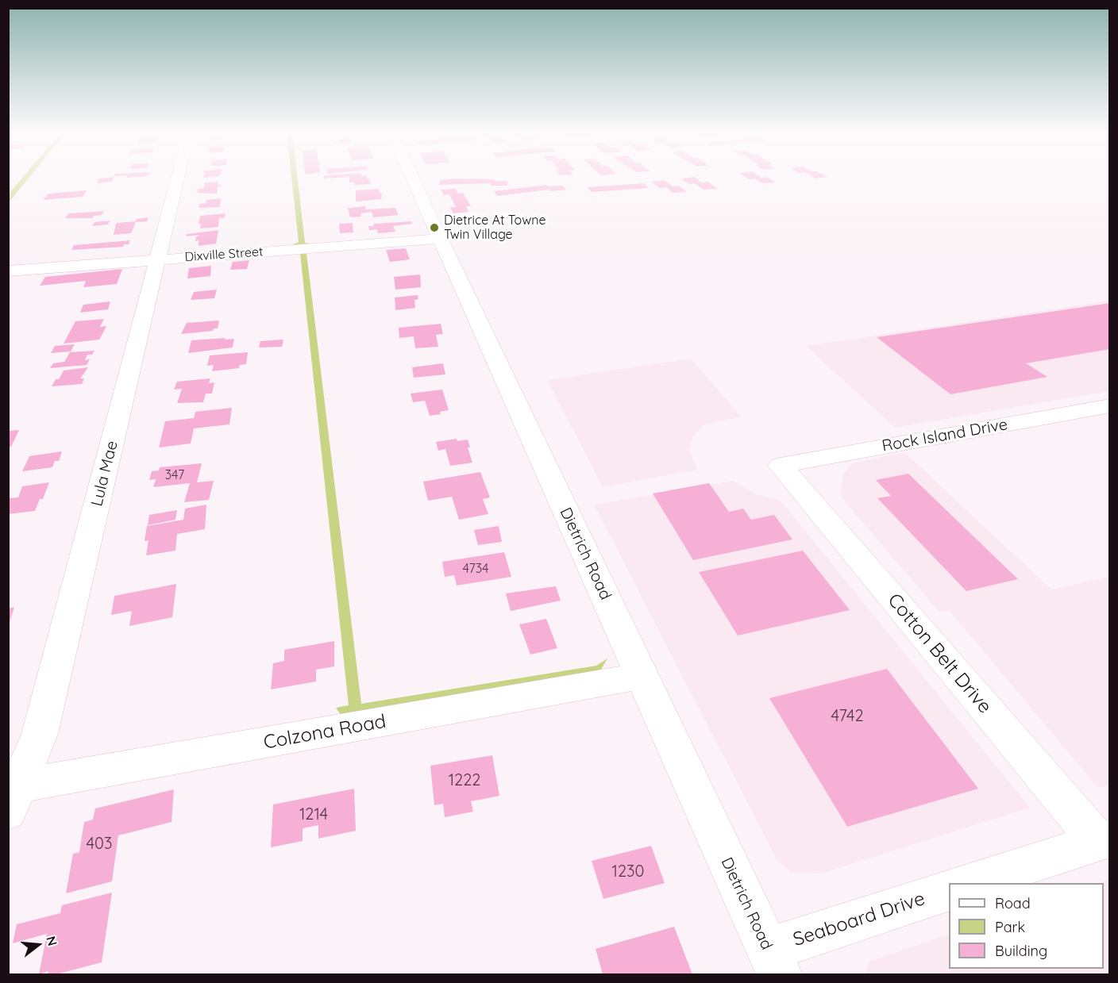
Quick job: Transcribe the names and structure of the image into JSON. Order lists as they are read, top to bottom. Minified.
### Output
{"streets":{"street":["Dixville Street","Rock Island Drive","Lula Mae","Dietrich Road","Cotton Belt Drive","Colzona Road","Seaboard Drive"]},"crossings":[["Dixville Street","Lula Mae"],["Dixville Street","Dietrich Road"],["Rock Island Drive","Cotton Belt Drive"],["Lula Mae","Colzona Road"],["Dietrich Road","Colzona Road"],["Dietrich Road","Seaboard Drive"]],"places":["Dietrice At Towne Twin Village"],"house_numbers":["347","4734","4742","1222","1214","403","1230"],"legend":["Road","Park","Building"],"north":"right"}
